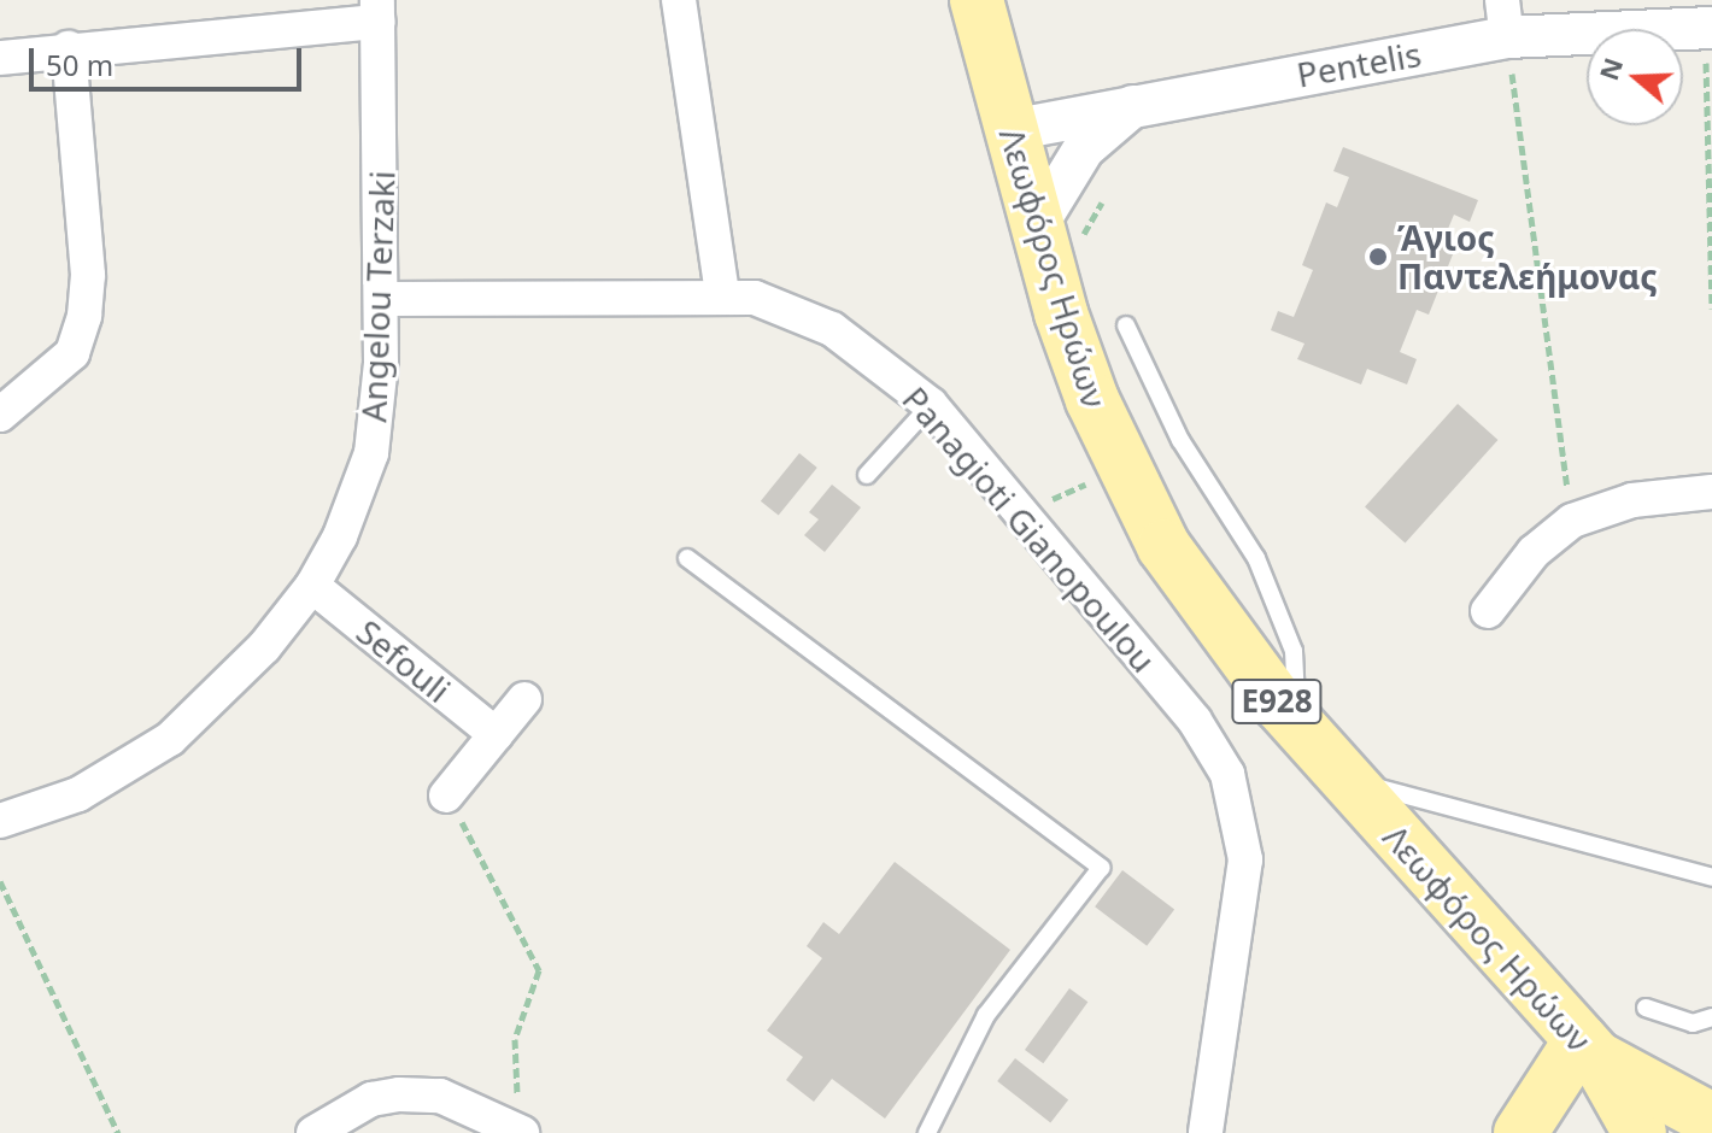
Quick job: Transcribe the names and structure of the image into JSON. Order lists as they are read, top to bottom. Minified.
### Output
{"streets":{"main road":["Λεωφόρος Ηρώων","E928"],"street":["Pentelis","Angelou Terzaki","Panagioti Gianopoulou","Sefouli"]},"crossings":[["Pentelis","Λεωφόρος Ηρώων"],["Λεωφόρος Ηρώων","E928"],["Angelou Terzaki","Panagioti Gianopoulou"],["Angelou Terzaki","Sefouli"]],"places":["Άγιος Παντελεήμονας"],"scale_bar":"50 m","north":"left"}
